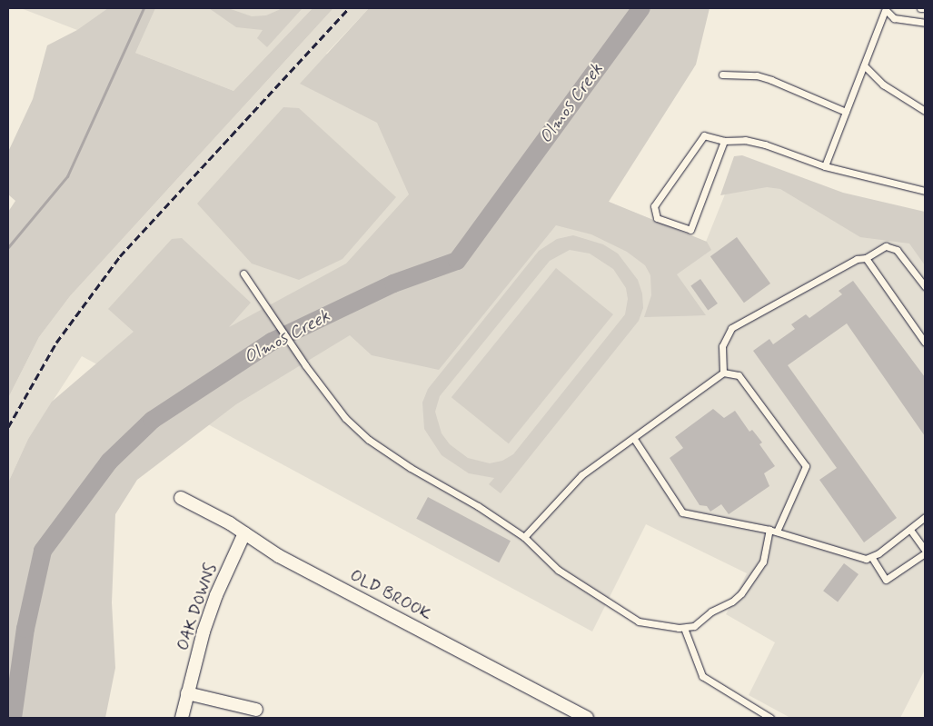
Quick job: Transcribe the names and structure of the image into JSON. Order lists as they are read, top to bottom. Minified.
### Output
{"streets":{"street":["OLD BROOK","OAK DOWNS"]},"crossings":[["OLD BROOK","OAK DOWNS"]],"water":["Olmos Creek"]}
